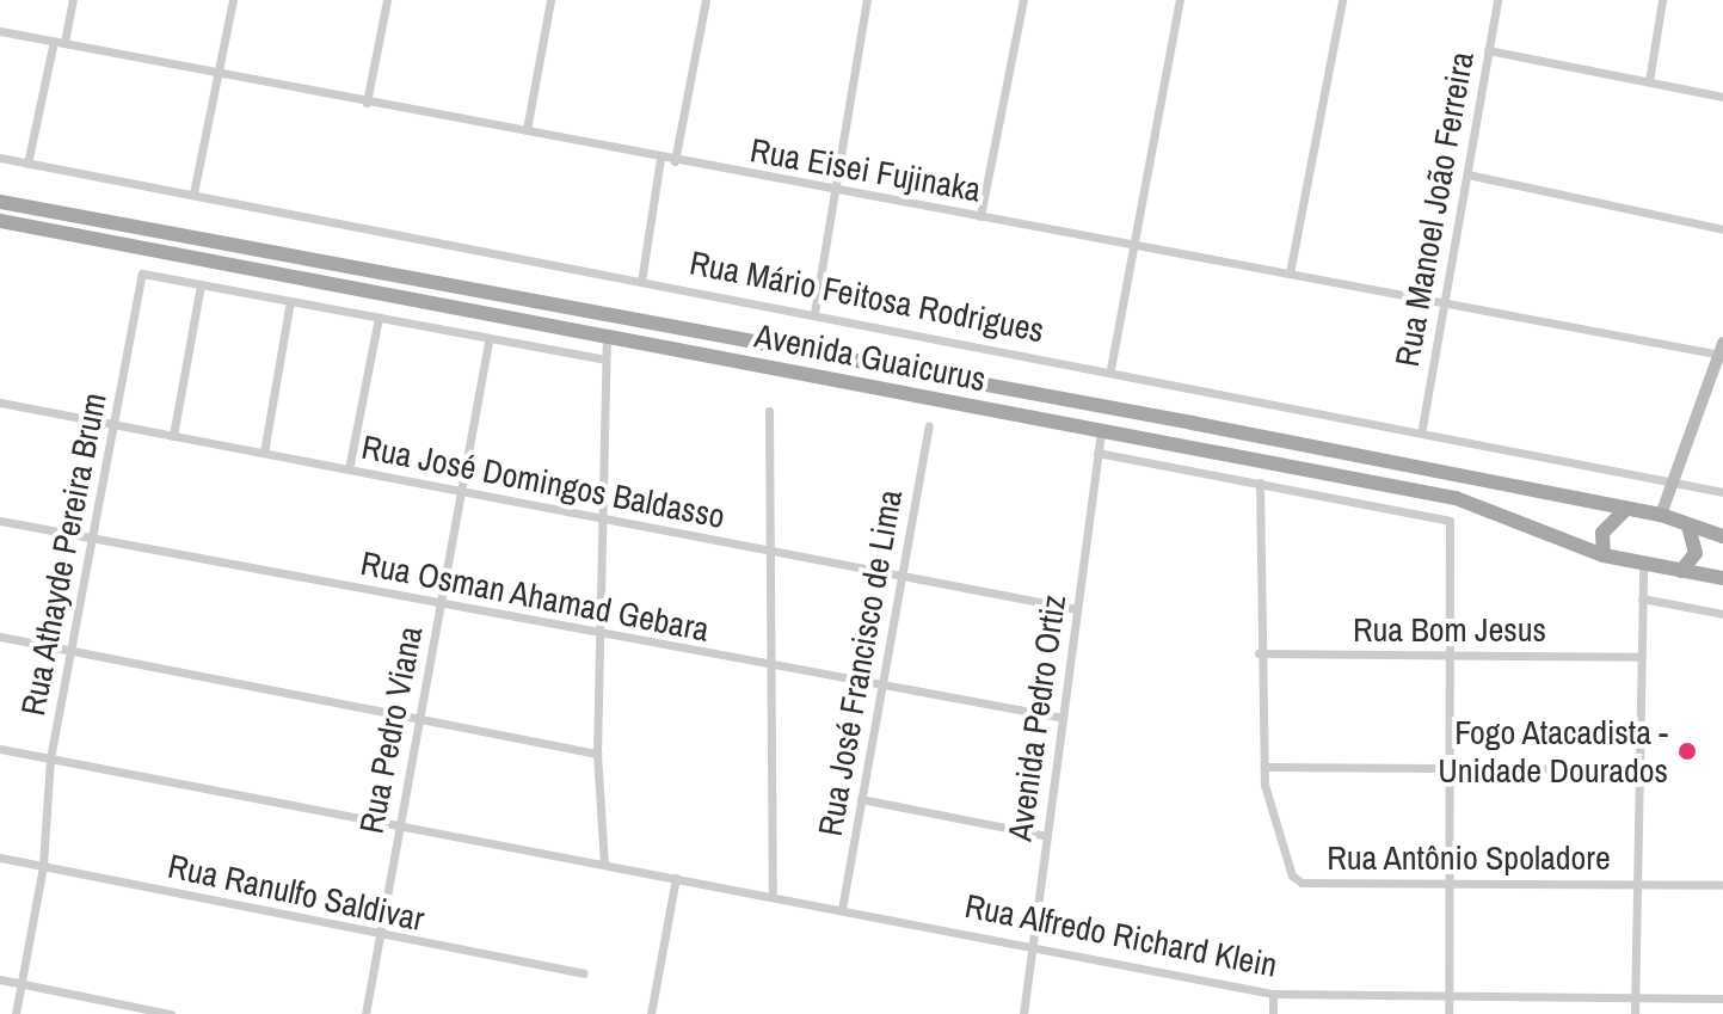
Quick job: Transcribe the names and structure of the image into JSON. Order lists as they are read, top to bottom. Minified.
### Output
{"streets":{"main road":["Avenida Guaicurus"],"street":["Rua Eisei Fujinaka","Rua Manoel João Ferreira","Rua Mário Feitosa Rodrigues","Rua José Domingos Baldasso","Rua Athayde Pereira Brum","Rua Osman Ahamad Gebara","Rua Bom Jesus","Rua José Francisco de Lima","Avenida Pedro Ortiz","Rua Pedro Viana","Rua Antônio Spoladore","Rua Ranulfo Saldivar","Rua Alfredo Richard Klein"]},"crossings":[["Rua Eisei Fujinaka","Rua Manoel João Ferreira"],["Rua Manoel João Ferreira","Rua Mário Feitosa Rodrigues"],["Avenida Guaicurus","Avenida Pedro Ortiz"],["Rua José Domingos Baldasso","Rua Athayde Pereira Brum"],["Rua José Domingos Baldasso","Rua José Francisco de Lima"],["Rua José Domingos Baldasso","Avenida Pedro Ortiz"],["Rua José Domingos Baldasso","Rua Pedro Viana"],["Rua Athayde Pereira Brum","Rua Osman Ahamad Gebara"],["Rua Athayde Pereira Brum","Rua Ranulfo Saldivar"],["Rua Osman Ahamad Gebara","Rua José Francisco de Lima"],["Rua Osman Ahamad Gebara","Avenida Pedro Ortiz"],["Rua Osman Ahamad Gebara","Rua Pedro Viana"],["Rua José Francisco de Lima","Rua Alfredo Richard Klein"],["Avenida Pedro Ortiz","Rua Alfredo Richard Klein"],["Rua Pedro Viana","Rua Ranulfo Saldivar"],["Rua Pedro Viana","Rua Alfredo Richard Klein"]],"places":["Fogo Atacadista - Unidade Dourados"]}
